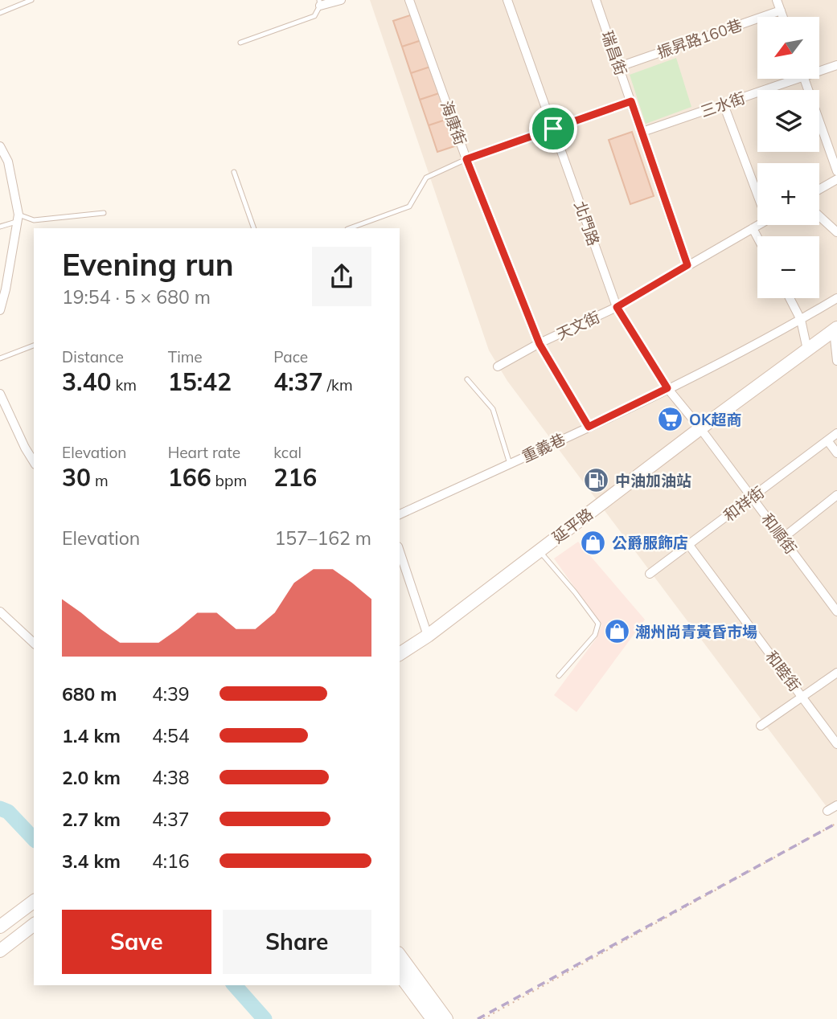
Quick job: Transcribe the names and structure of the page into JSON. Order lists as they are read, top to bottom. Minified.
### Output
{"streets":{"street":["振昇路160巷","瑞昌街","三水街","海康街","北門路","天文街","重義巷","和祥街","延平路","和順街","和睦街"]},"crossings":[["振昇路160巷","瑞昌街"],["瑞昌街","三水街"],["瑞昌街","天文街"],["海康街","天文街"],["海康街","重義巷"],["北門路","天文街"],["北門路","重義巷"],["北門路","延平路"],["北門路","和順街"],["和祥街","和順街"],["和祥街","和睦街"],["延平路","和順街"]],"places":{"supermarket":["OK超商"],"fuel station":["中油加油站"],"shop":["公爵服飾店","潮州尚青黃昏市場"]},"north":"bottom left","page":{"map_buttons":["+","−"],"heading":["Evening run","19:54 · 5 × 680 m"],"stats":[["Distance","3.40 km"],["Time","15:42"],["Pace","4:37 /km"],["Elevation","30 m"],["Heart rate","166 bpm"],["kcal","216"]],"chart":["Elevation","157–162 m"],"list":[{"name":"680 m","note":"4:39"},{"name":"1.4 km","note":"4:54"},{"name":"2.0 km","note":"4:38"},{"name":"2.7 km","note":"4:37"},{"name":"3.4 km","note":"4:16"}],"buttons":["Save","Share"]}}
